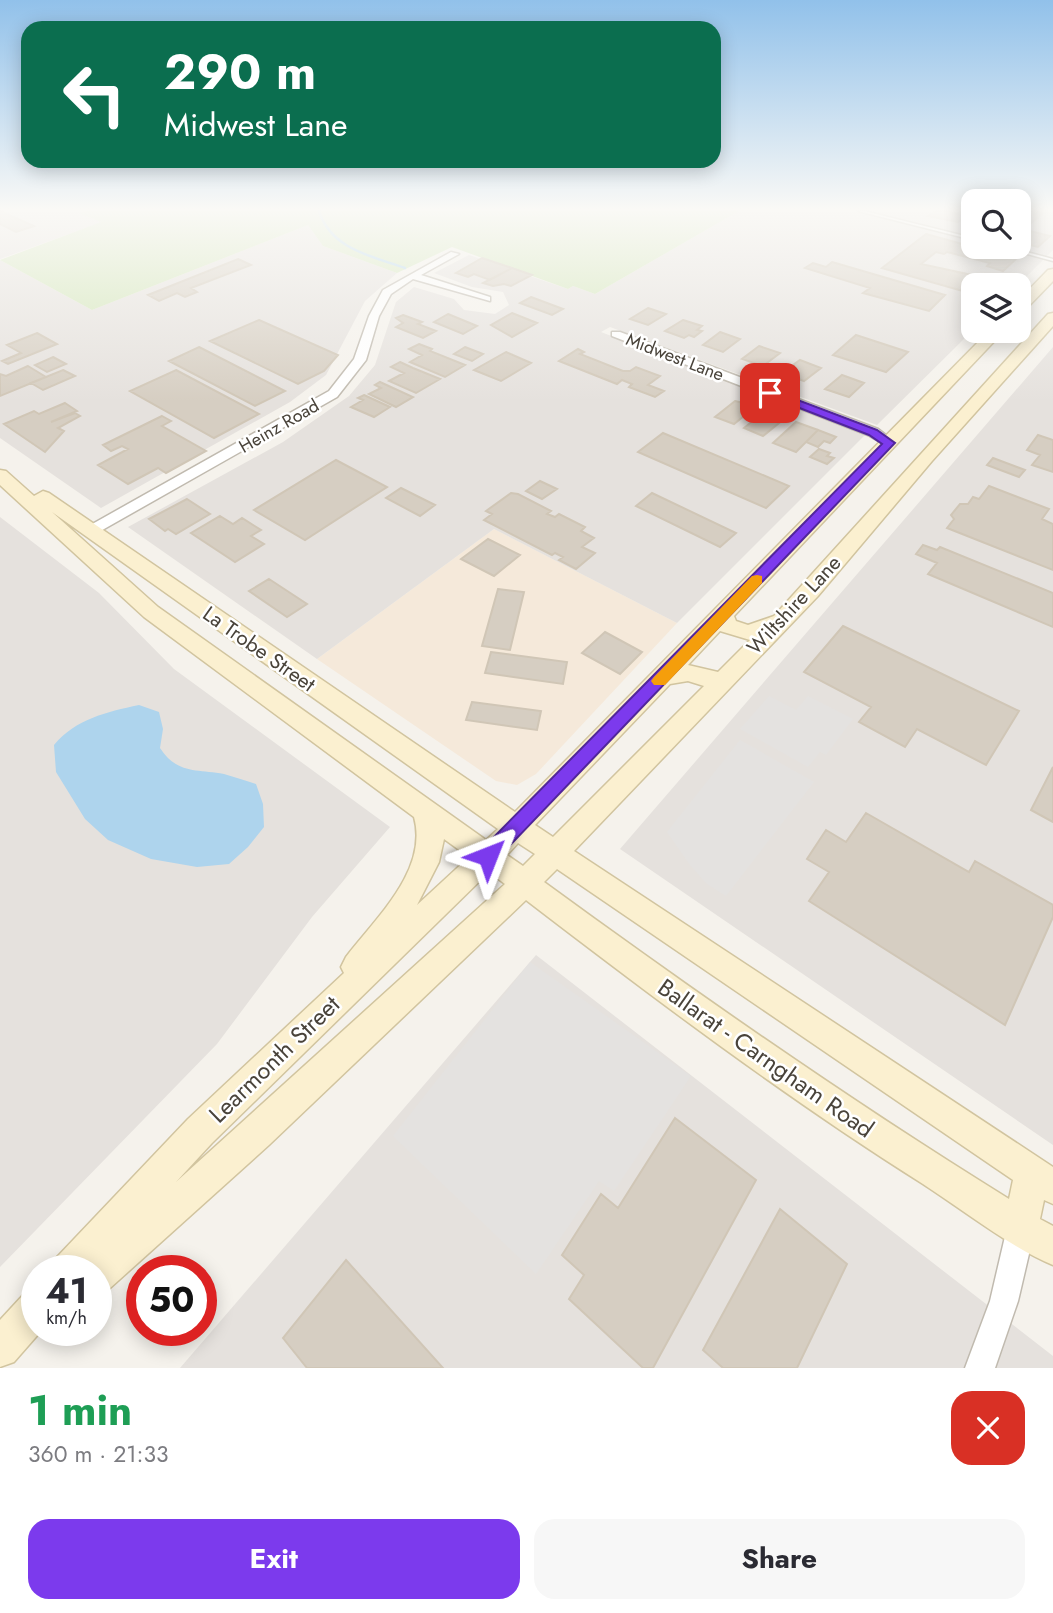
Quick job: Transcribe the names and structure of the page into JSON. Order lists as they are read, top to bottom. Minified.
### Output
{"streets":{"main road":["Wiltshire Lane","La Trobe Street","Ballarat - Carngham Road","Learmonth Street"],"street":["Midwest Lane","Heinz Road"]},"crossings":[["Midwest Lane","Wiltshire Lane"],["Heinz Road","La Trobe Street"],["Wiltshire Lane","La Trobe Street"],["Wiltshire Lane","Ballarat - Carngham Road"],["Wiltshire Lane","Learmonth Street"],["La Trobe Street","Ballarat - Carngham Road"],["La Trobe Street","Learmonth Street"],["Ballarat - Carngham Road","Learmonth Street"]],"page":{"turn":["290 m","Midwest Lane"],"speed":"41 km/h","limit":"50","heading":["1 min","360 m · 21:33"],"buttons":["Exit","Share"]}}
